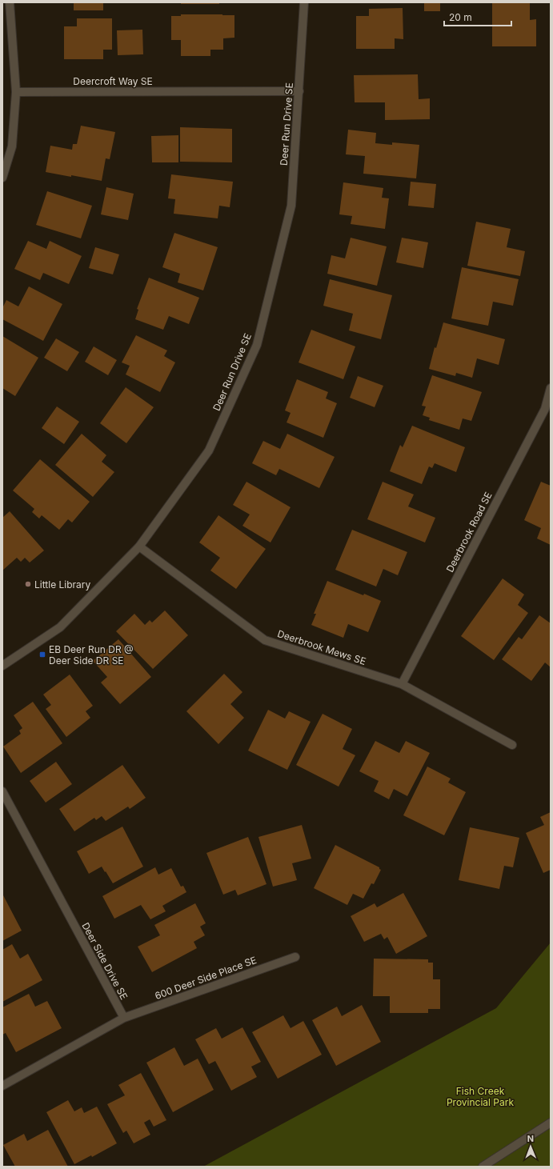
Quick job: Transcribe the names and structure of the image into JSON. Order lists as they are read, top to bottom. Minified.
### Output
{"streets":{"street":["Deercroft Way SE","Deer Run Drive SE","Deerbrook Road SE","Deerbrook Mews SE","Deer Side Drive SE","600 Deer Side Place SE"]},"crossings":[["Deercroft Way SE","Deer Run Drive SE"],["Deer Run Drive SE","Deerbrook Mews SE"],["Deerbrook Road SE","Deerbrook Mews SE"],["Deer Side Drive SE","600 Deer Side Place SE"]],"parks":["Fish Creek Provincial Park"],"places":{"other":["Little Library"],"transit":["EB Deer Run DR @ Deer Side DR SE"]},"scale_bar":"20 m","north":"top"}
